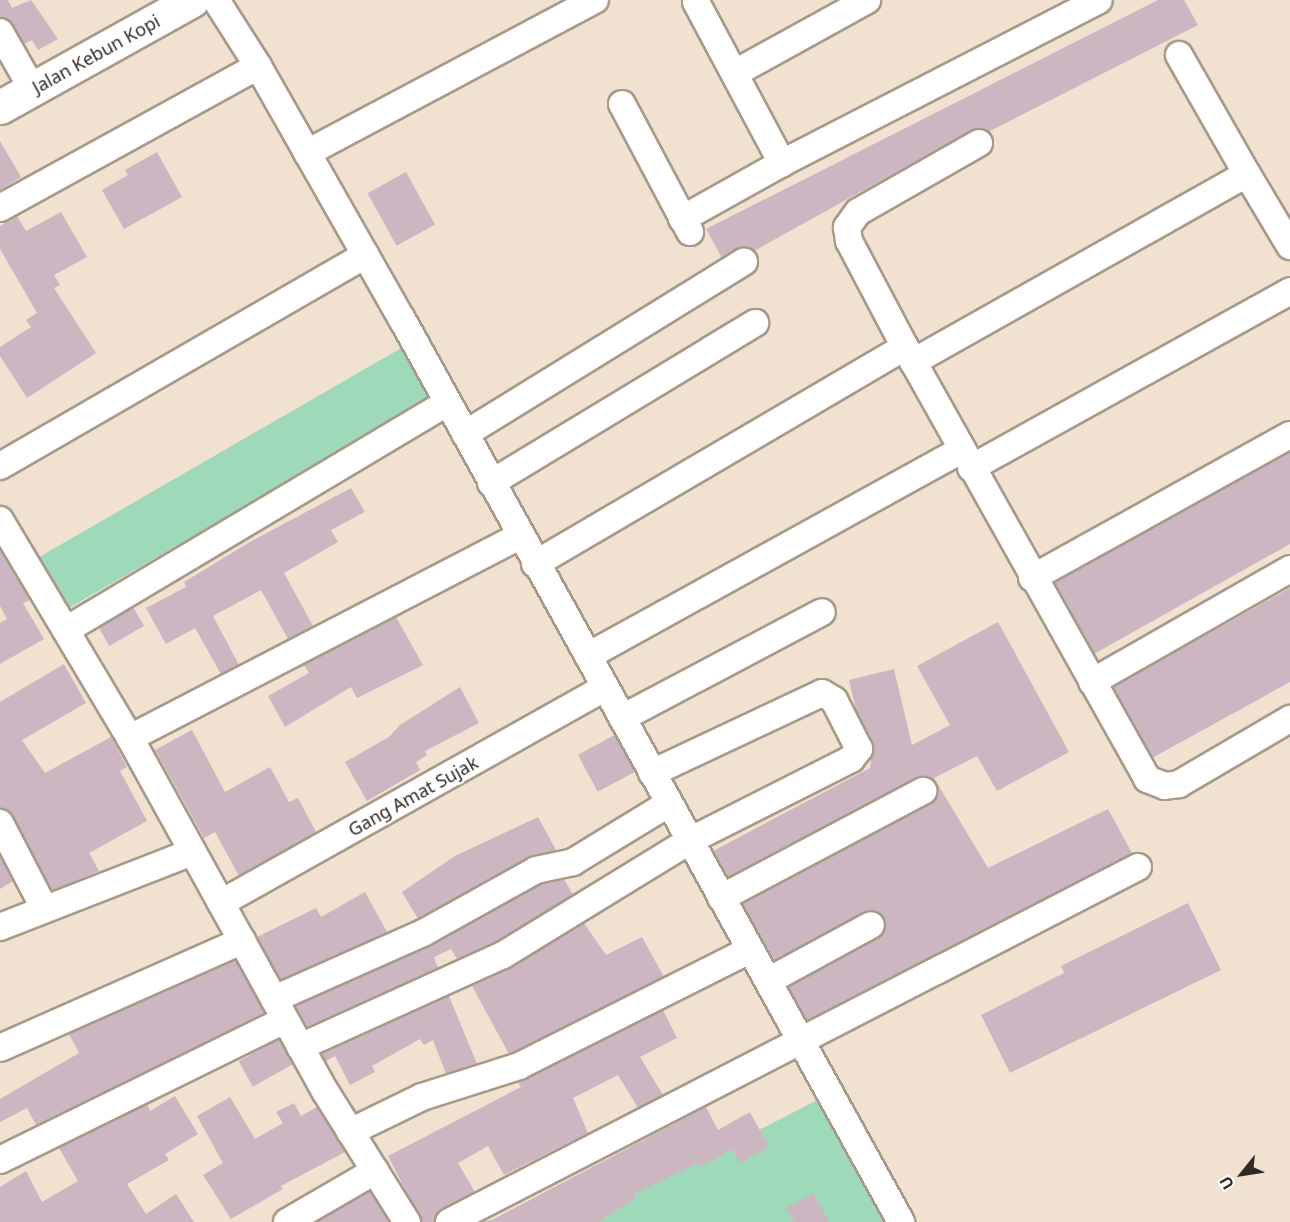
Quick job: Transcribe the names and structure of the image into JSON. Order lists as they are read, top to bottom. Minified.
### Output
{"streets":{"main road":["Jalan Kebun Kopi"],"street":["Gang Amat Sujak"]},"north":"bottom left"}
